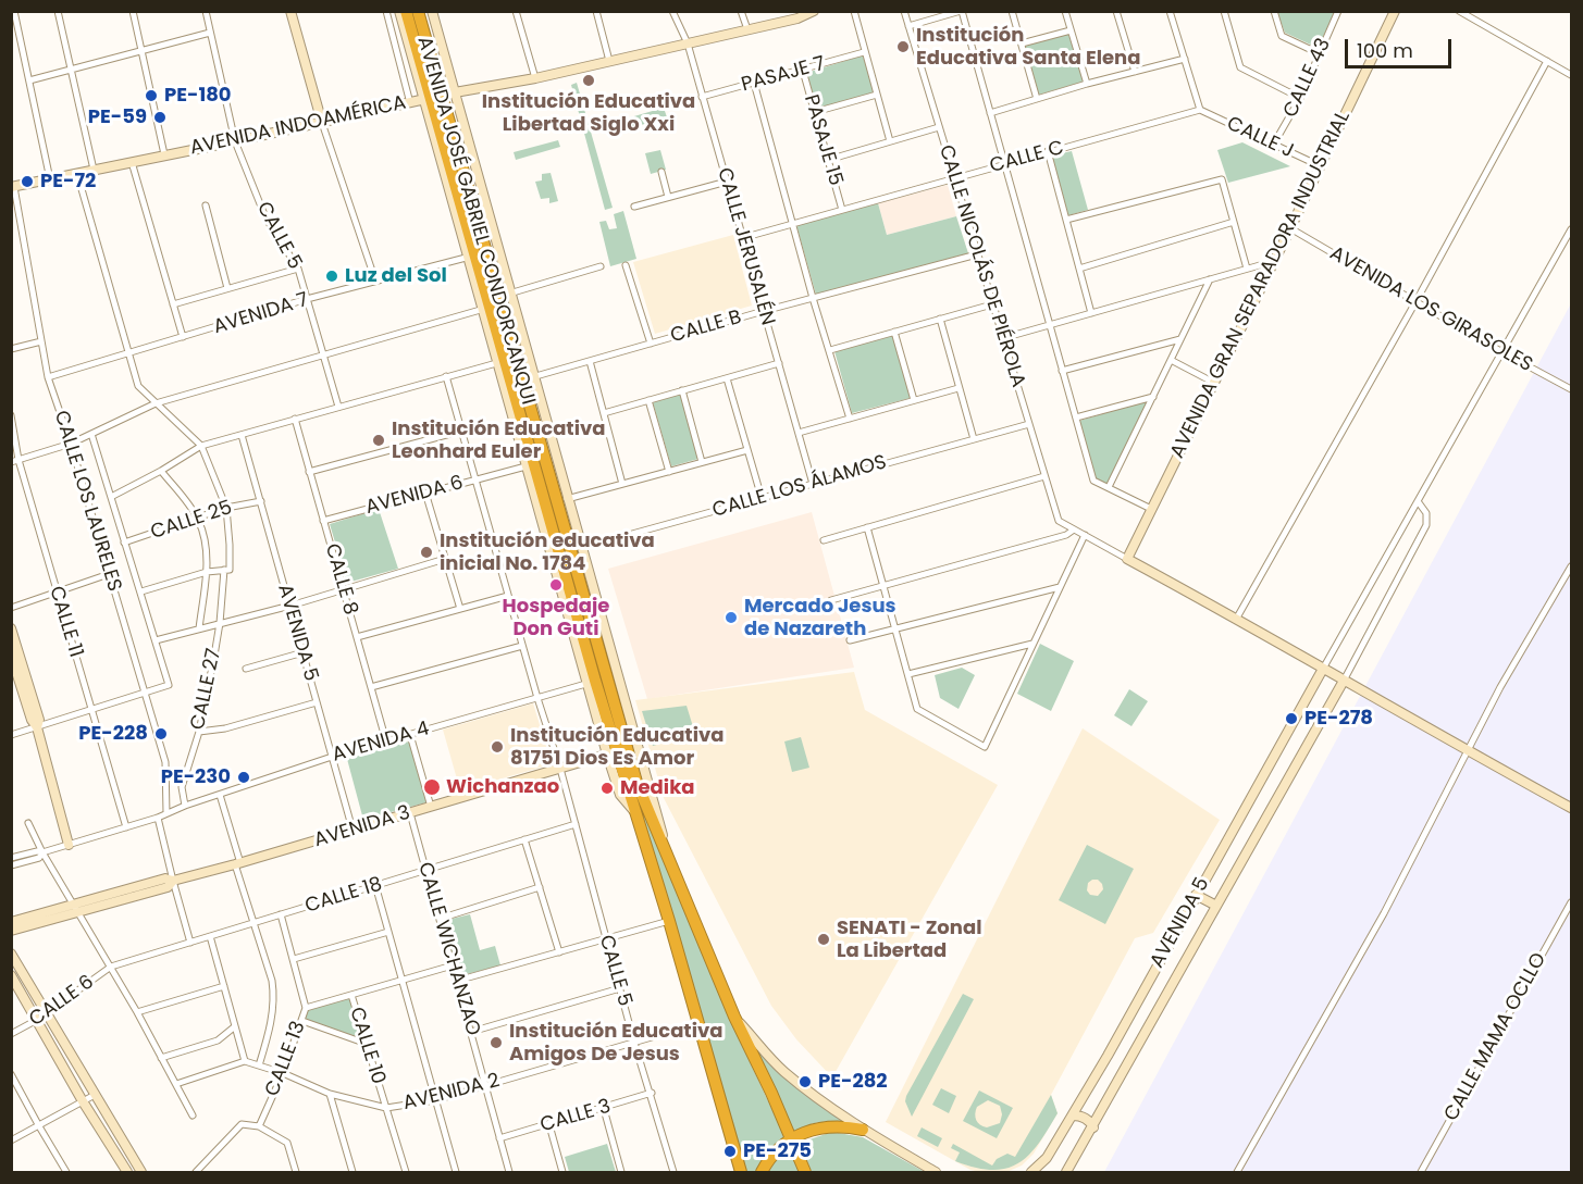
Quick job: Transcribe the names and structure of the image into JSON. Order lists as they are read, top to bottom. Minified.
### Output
{"streets":{"highway":["AVENIDA JOSÉ GABRIEL CONDORCANQUI"],"street":["PASAJE 7","CALLE 43","AVENIDA INDOAMÉRICA","CALLE J","PASAJE 15","CALLE C","CALLE 5","CALLE JERUSALÉN","CALLE NICOLÁS DE PIÉROLA","AVENIDA GRAN SEPARADORA INDUSTRIAL","AVENIDA LOS GIRASOLES","AVENIDA 7","CALLE B","CALLE LOS ÁLAMOS","AVENIDA 6","CALLE LOS LAURELES","CALLE 25","CALLE 8","CALLE 11","AVENIDA 5","CALLE 27","AVENIDA 4","AVENIDA 3","CALLE 18","CALLE WICHANZAO","CALLE 6","CALLE MAMA OCLLO","CALLE 10","CALLE 13","AVENIDA 2","CALLE 3"]},"crossings":[["PASAJE 7","PASAJE 15"],["PASAJE 7","CALLE JERUSALÉN"],["CALLE 43","CALLE J"],["AVENIDA INDOAMÉRICA","AVENIDA JOSÉ GABRIEL CONDORCANQUI"],["AVENIDA INDOAMÉRICA","CALLE 5"],["AVENIDA INDOAMÉRICA","CALLE JERUSALÉN"],["AVENIDA INDOAMÉRICA","CALLE LOS LAURELES"],["CALLE J","CALLE C"],["CALLE J","AVENIDA GRAN SEPARADORA INDUSTRIAL"],["PASAJE 15","CALLE C"],["CALLE C","CALLE JERUSALÉN"],["CALLE C","CALLE NICOLÁS DE PIÉROLA"],["AVENIDA JOSÉ GABRIEL CONDORCANQUI","AVENIDA 7"],["AVENIDA JOSÉ GABRIEL CONDORCANQUI","CALLE B"],["AVENIDA JOSÉ GABRIEL CONDORCANQUI","CALLE LOS ÁLAMOS"],["AVENIDA JOSÉ GABRIEL CONDORCANQUI","AVENIDA 6"],["AVENIDA JOSÉ GABRIEL CONDORCANQUI","AVENIDA 4"],["AVENIDA JOSÉ GABRIEL CONDORCANQUI","AVENIDA 3"],["AVENIDA JOSÉ GABRIEL CONDORCANQUI","AVENIDA 2"],["CALLE 5","AVENIDA 7"],["CALLE 5","AVENIDA 6"],["CALLE 5","AVENIDA 4"],["CALLE 5","AVENIDA 3"],["CALLE 5","CALLE 18"],["CALLE 5","AVENIDA 2"],["CALLE 5","CALLE 3"],["CALLE JERUSALÉN","CALLE B"],["CALLE JERUSALÉN","CALLE LOS ÁLAMOS"],["CALLE NICOLÁS DE PIÉROLA","CALLE B"],["CALLE NICOLÁS DE PIÉROLA","CALLE LOS ÁLAMOS"],["AVENIDA GRAN SEPARADORA INDUSTRIAL","AVENIDA LOS GIRASOLES"],["AVENIDA 7","CALLE LOS LAURELES"],["AVENIDA 6","CALLE 8"],["CALLE LOS LAURELES","AVENIDA 4"],["CALLE 25","AVENIDA 5"],["CALLE 25","CALLE 27"],["CALLE 8","AVENIDA 4"],["CALLE 11","AVENIDA 4"],["AVENIDA 5","AVENIDA 4"],["AVENIDA 5","AVENIDA 3"],["CALLE 27","AVENIDA 4"],["AVENIDA 3","CALLE WICHANZAO"],["CALLE 18","CALLE WICHANZAO"],["CALLE 18","CALLE 6"],["CALLE 18","CALLE 13"],["CALLE WICHANZAO","AVENIDA 2"],["CALLE 10","AVENIDA 2"],["CALLE 13","AVENIDA 2"]],"places":["Institución Educativa Santa Elena","Institución Educativa Libertad Siglo Xxi","PE-180","PE-59","PE-72","Luz del Sol","Institución Educativa Leonhard Euler","Institución educativa inicial No. 1784","Hospedaje Don Guti","Mercado Jesus de Nazareth","PE-278","PE-228","Institución Educativa 81751 Dios Es Amor","PE-230","Wichanzao","Medika","SENATI - Zonal La Libertad","Institución Educativa Amigos De Jesus","PE-282","PE-275"],"scale_bar":"100 m"}
